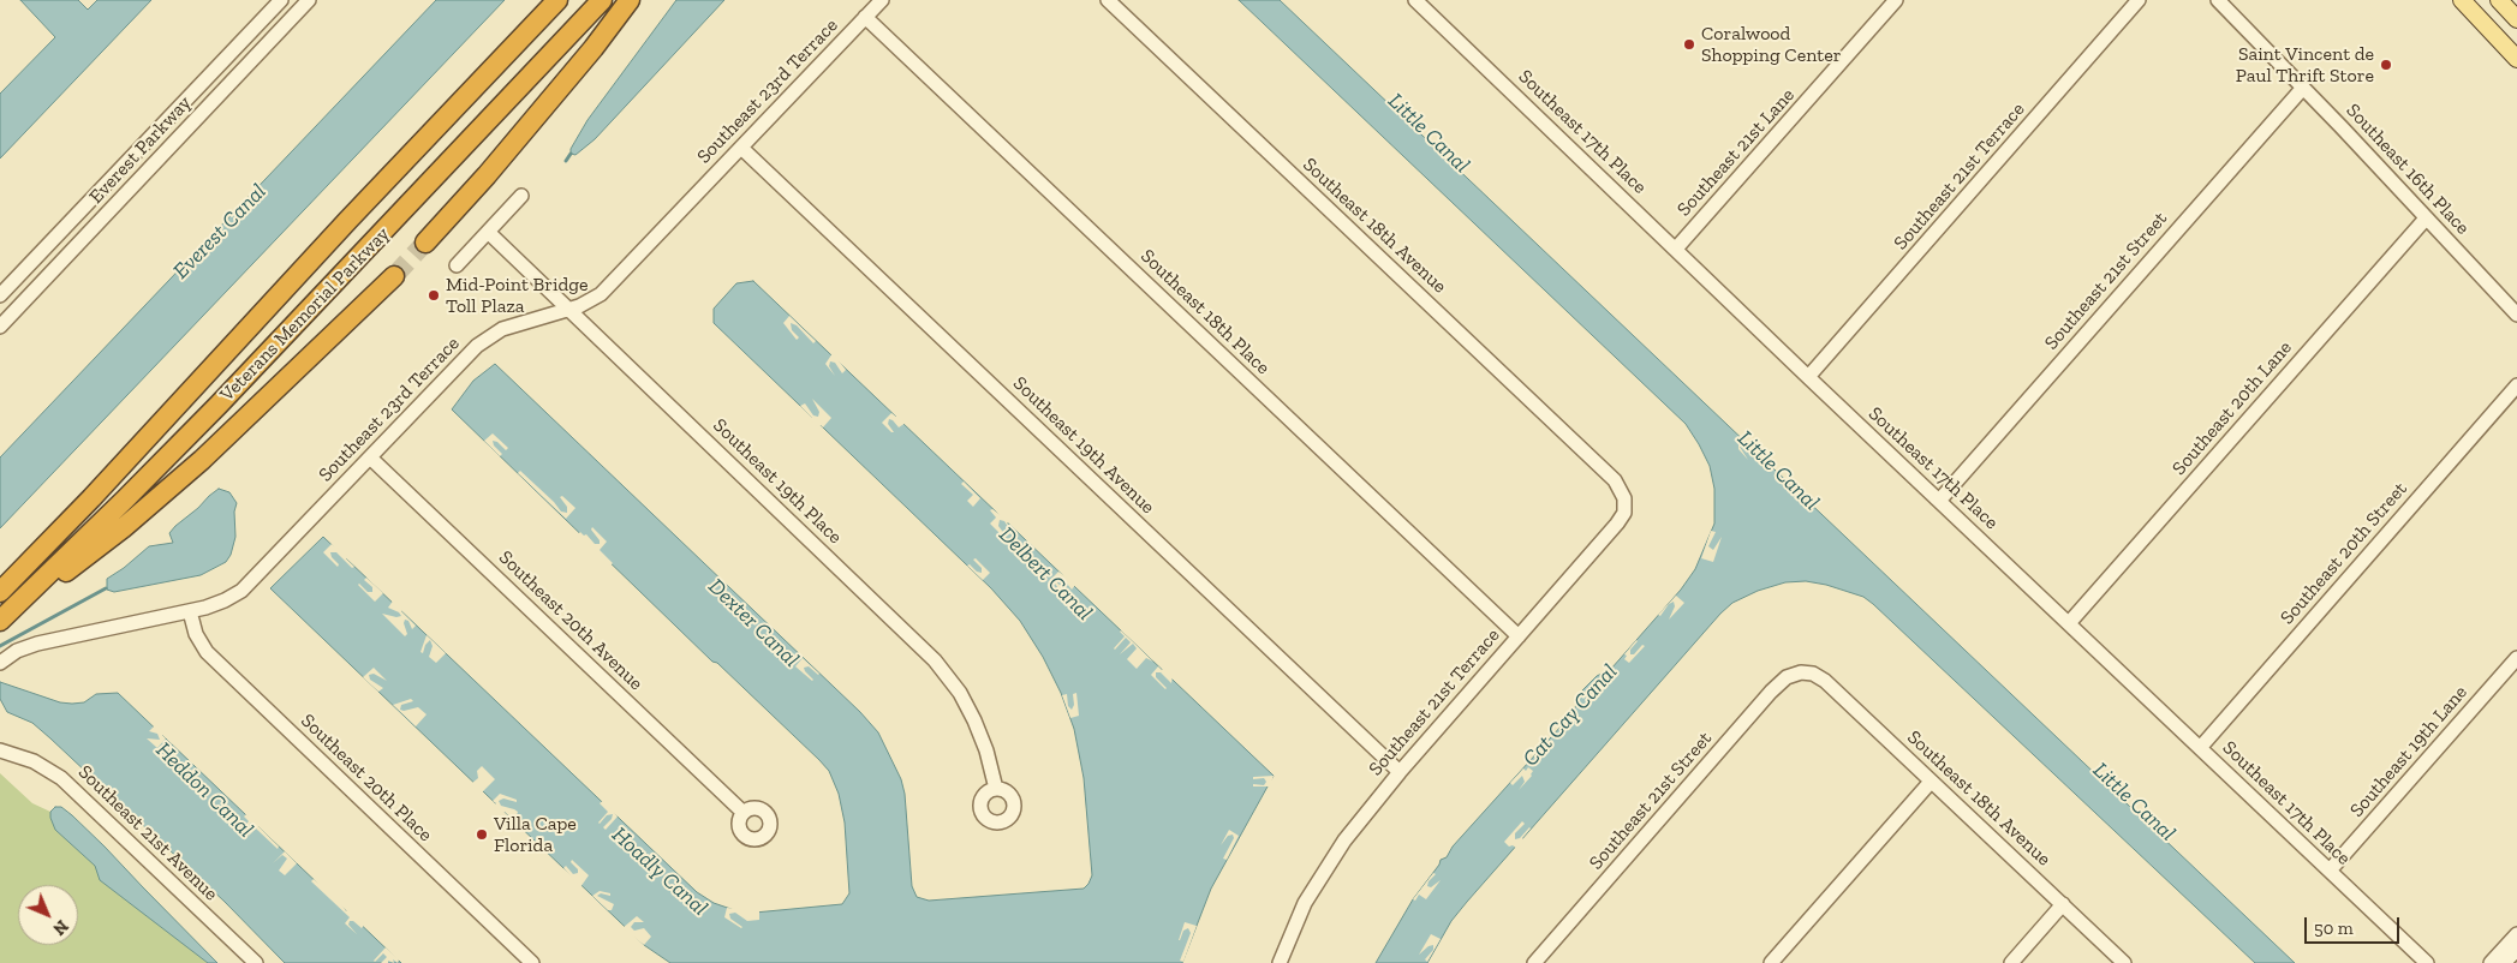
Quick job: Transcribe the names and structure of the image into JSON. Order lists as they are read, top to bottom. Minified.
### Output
{"streets":{"highway":["Veterans Memorial Parkway"],"street":["Southeast 23rd Terrace","Southeast 17th Place","Everest Parkway","Southeast 21st Lane","Southeast 16th Place","Southeast 21st Terrace","Southeast 18th Avenue","Southeast 21st Street","Southeast 18th Place","Southeast 20th Lane","Southeast 19th Avenue","Southeast 19th Place","Southeast 20th Street","Southeast 20th Avenue","Southeast 19th Lane","Southeast 20th Place","Southeast 21st Avenue"]},"crossings":[["Southeast 23rd Terrace","Southeast 18th Place"],["Southeast 23rd Terrace","Southeast 19th Avenue"],["Southeast 23rd Terrace","Southeast 19th Place"],["Southeast 23rd Terrace","Southeast 20th Avenue"],["Southeast 23rd Terrace","Southeast 20th Place"],["Southeast 17th Place","Southeast 21st Lane"],["Southeast 17th Place","Southeast 21st Terrace"],["Southeast 17th Place","Southeast 21st Street"],["Southeast 17th Place","Southeast 20th Lane"],["Southeast 17th Place","Southeast 20th Street"],["Southeast 17th Place","Southeast 19th Lane"],["Southeast 16th Place","Southeast 21st Street"],["Southeast 16th Place","Southeast 20th Lane"],["Southeast 21st Terrace","Southeast 18th Avenue"],["Southeast 21st Terrace","Southeast 18th Place"],["Southeast 21st Terrace","Southeast 19th Avenue"],["Southeast 18th Avenue","Southeast 21st Street"]],"water":["Little Canal","Everest Canal","Delbert Canal","Dexter Canal","Cat Cay Canal","Heddon Canal","Hoadly Canal"],"places":["Coralwood Shopping Center","Saint Vincent de Paul Thrift Store","Mid-Point Bridge Toll Plaza","Villa Cape Florida"],"scale_bar":"50 m","north":"bottom right"}
